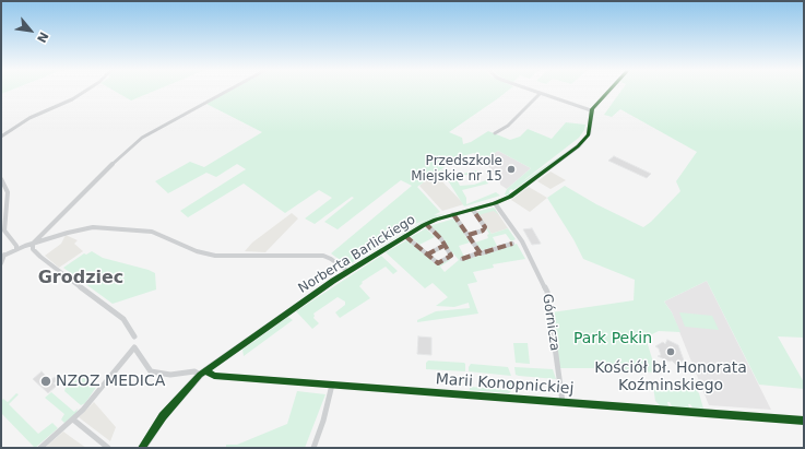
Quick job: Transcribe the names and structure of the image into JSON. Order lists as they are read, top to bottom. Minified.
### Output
{"streets":{"street":["Norberta Barlickiego","Górnicza","Marii Konopnickiej"]},"crossings":[["Norberta Barlickiego","Górnicza"],["Norberta Barlickiego","Marii Konopnickiej"],["Górnicza","Marii Konopnickiej"]],"districts":["Grodziec"],"parks":["Park Pekin"],"places":["Przedszkole Miejskie nr 15","Kościół bł. Honorata Koźminskiego","NZOZ MEDICA"],"north":"bottom right"}
